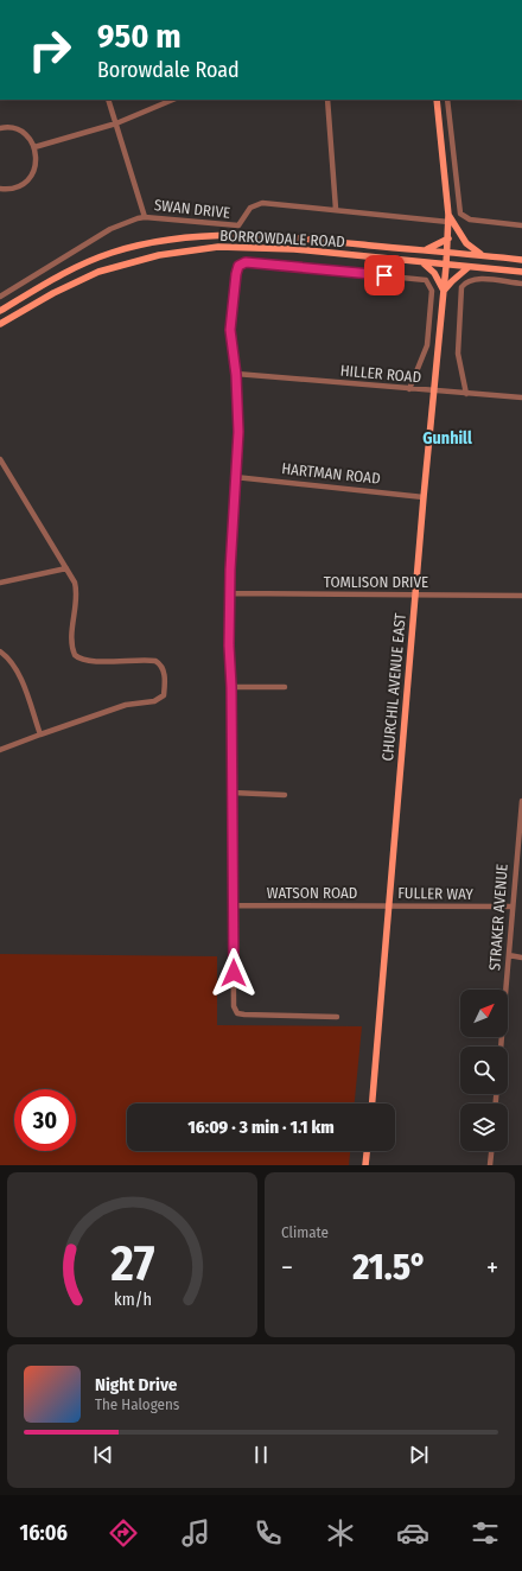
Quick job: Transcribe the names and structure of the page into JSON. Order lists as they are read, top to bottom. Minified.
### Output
{"streets":{"main road":["BORROWDALE ROAD","CHURCHIL AVENUE EAST"],"street":["SWAN DRIVE","HILLER ROAD","HARTMAN ROAD","TOMLISON DRIVE","WATSON ROAD","FULLER WAY","STRAKER AVENUE"]},"crossings":[["SWAN DRIVE","CHURCHIL AVENUE EAST"],["BORROWDALE ROAD","CHURCHIL AVENUE EAST"],["HILLER ROAD","CHURCHIL AVENUE EAST"],["HARTMAN ROAD","CHURCHIL AVENUE EAST"],["TOMLISON DRIVE","CHURCHIL AVENUE EAST"],["CHURCHIL AVENUE EAST","WATSON ROAD"],["CHURCHIL AVENUE EAST","FULLER WAY"],["WATSON ROAD","FULLER WAY"],["FULLER WAY","STRAKER AVENUE"]],"districts":["Gunhill"],"north":"top right","page":{"turn":["950 m","Borowdale Road"],"limit":"30","trip":"16:09 · 3 min · 1.1 km","tile":"Climate","heat":["−","21.5°","+"],"song":["Night Drive","The Halogens"],"tabs":"16:06","gauge":["27","km/h"]}}
